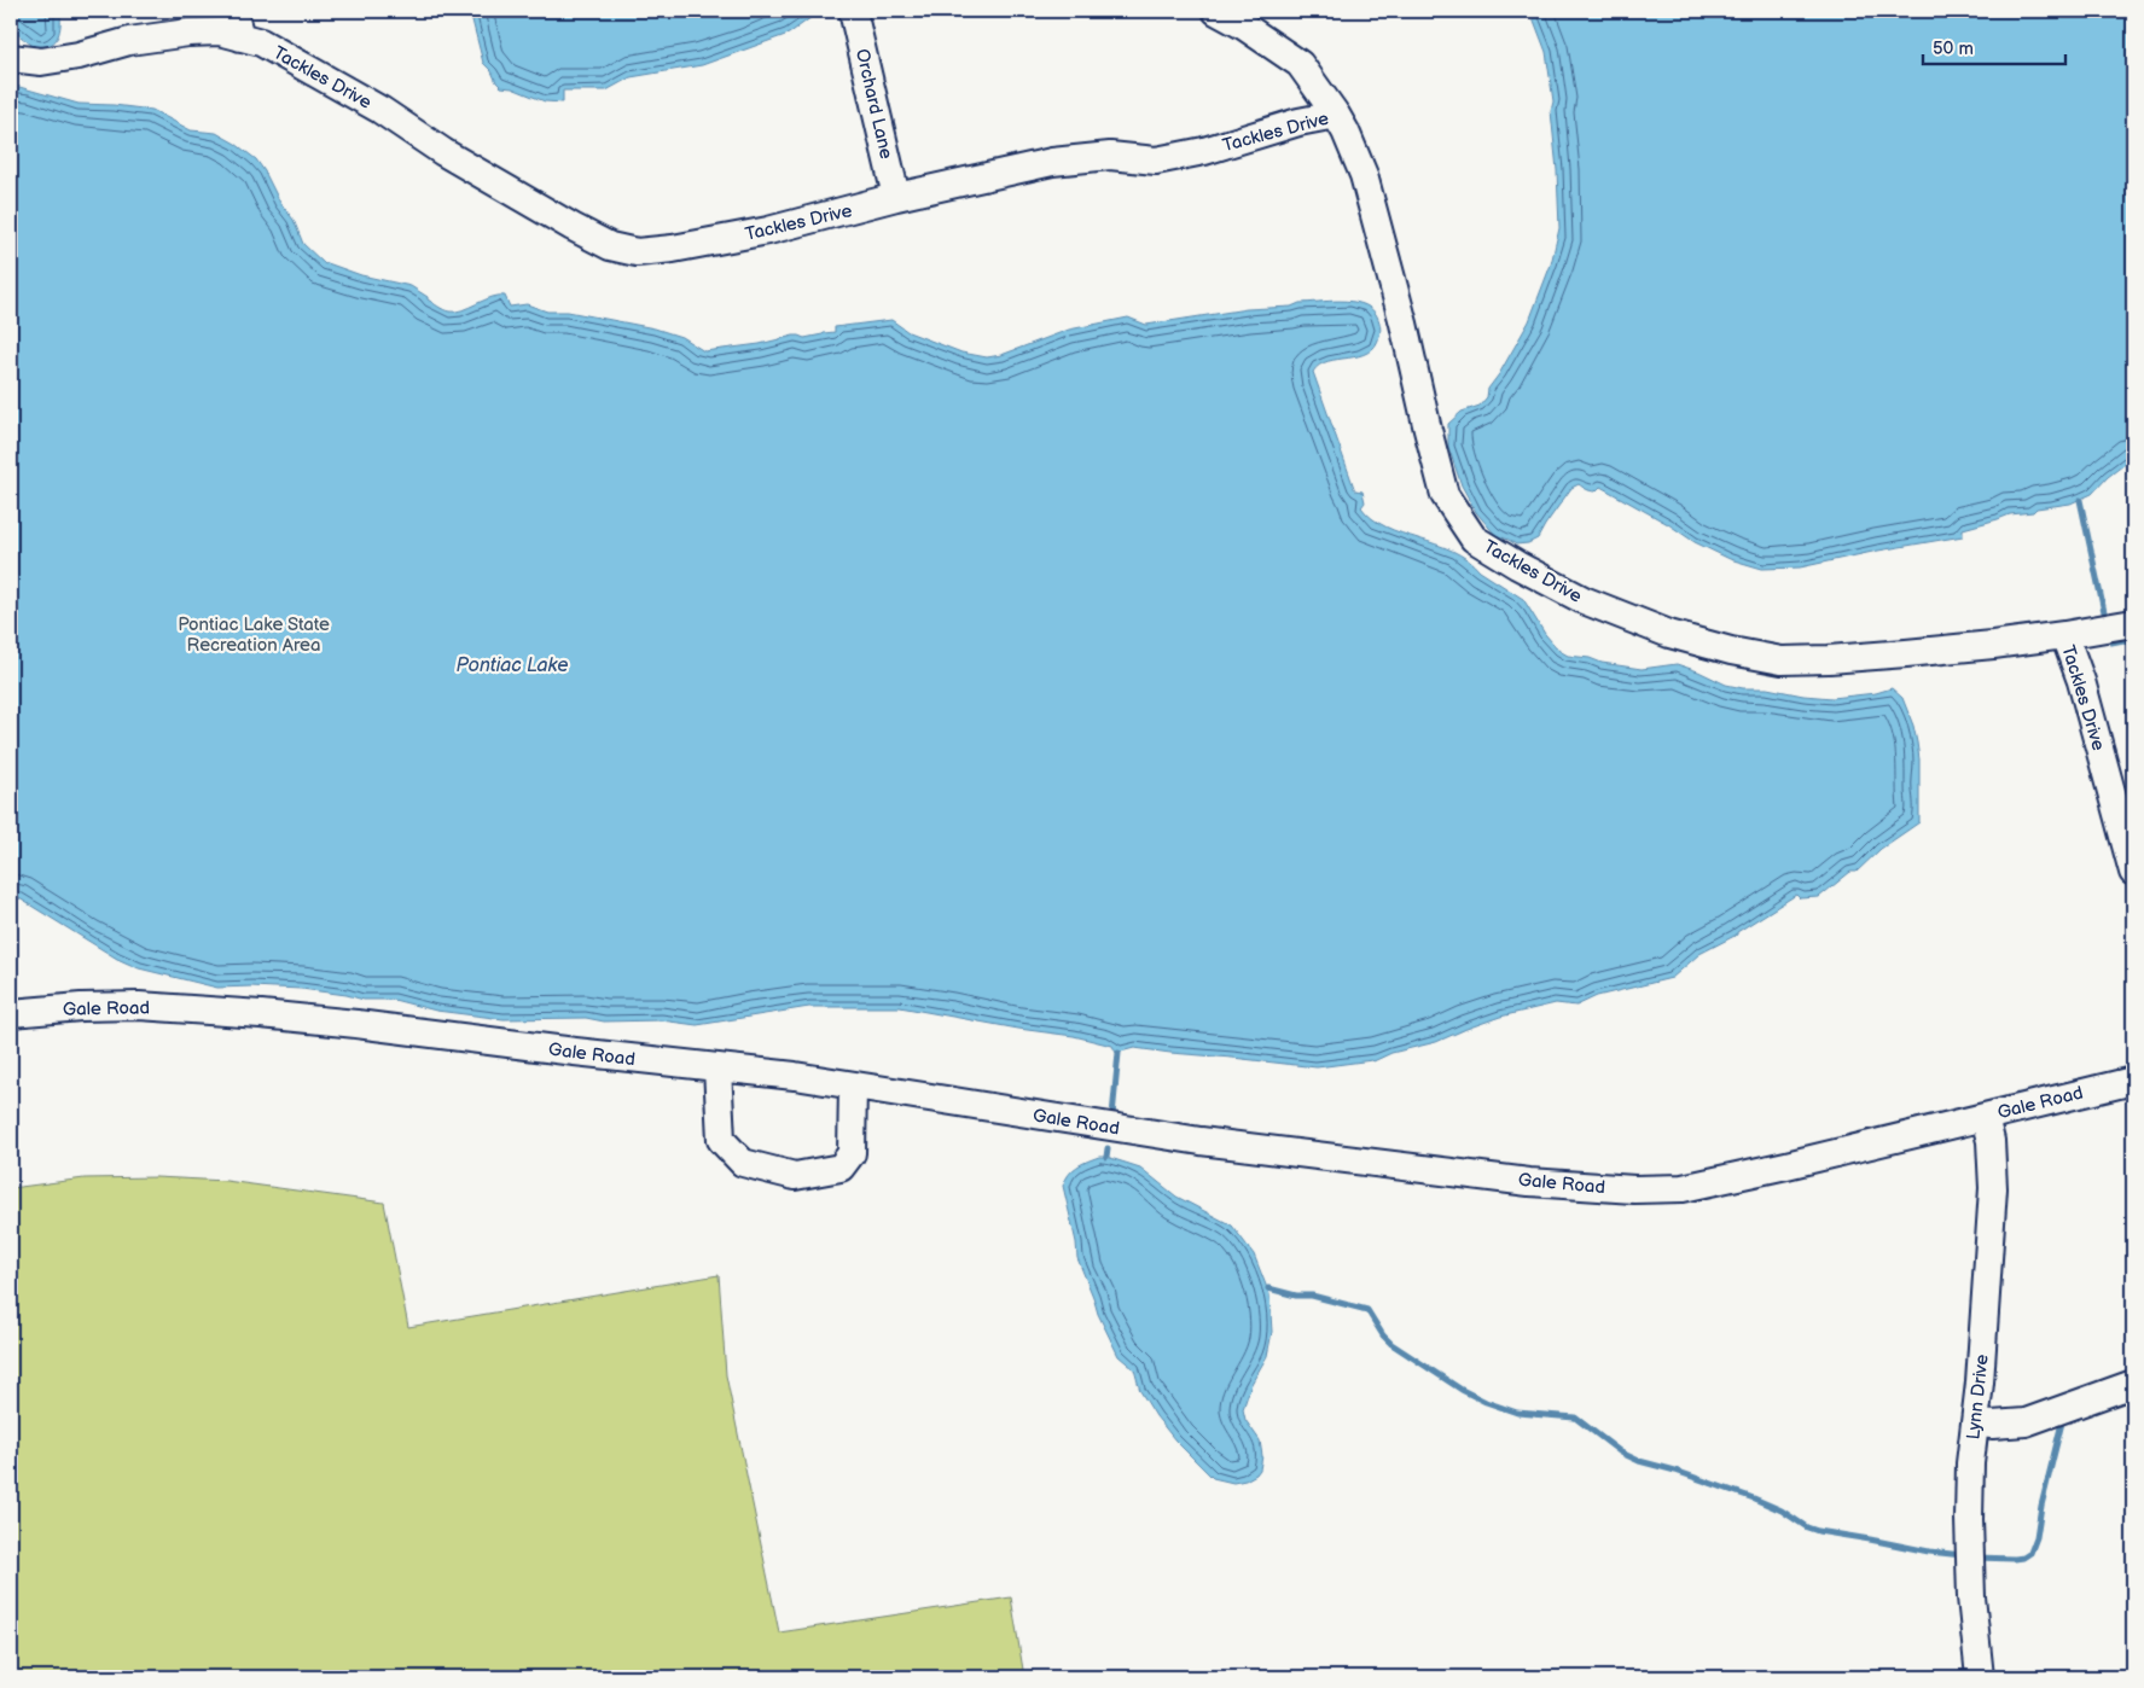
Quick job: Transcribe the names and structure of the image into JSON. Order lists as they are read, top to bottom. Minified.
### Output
{"streets":{"street":["Tackles Drive","Orchard Lane","Gale Road","Lynn Drive"]},"crossings":[["Tackles Drive","Orchard Lane"],["Gale Road","Lynn Drive"]],"water":["Pontiac Lake"],"parks":["Pontiac Lake State Recreation Area"],"scale_bar":"50 m"}
